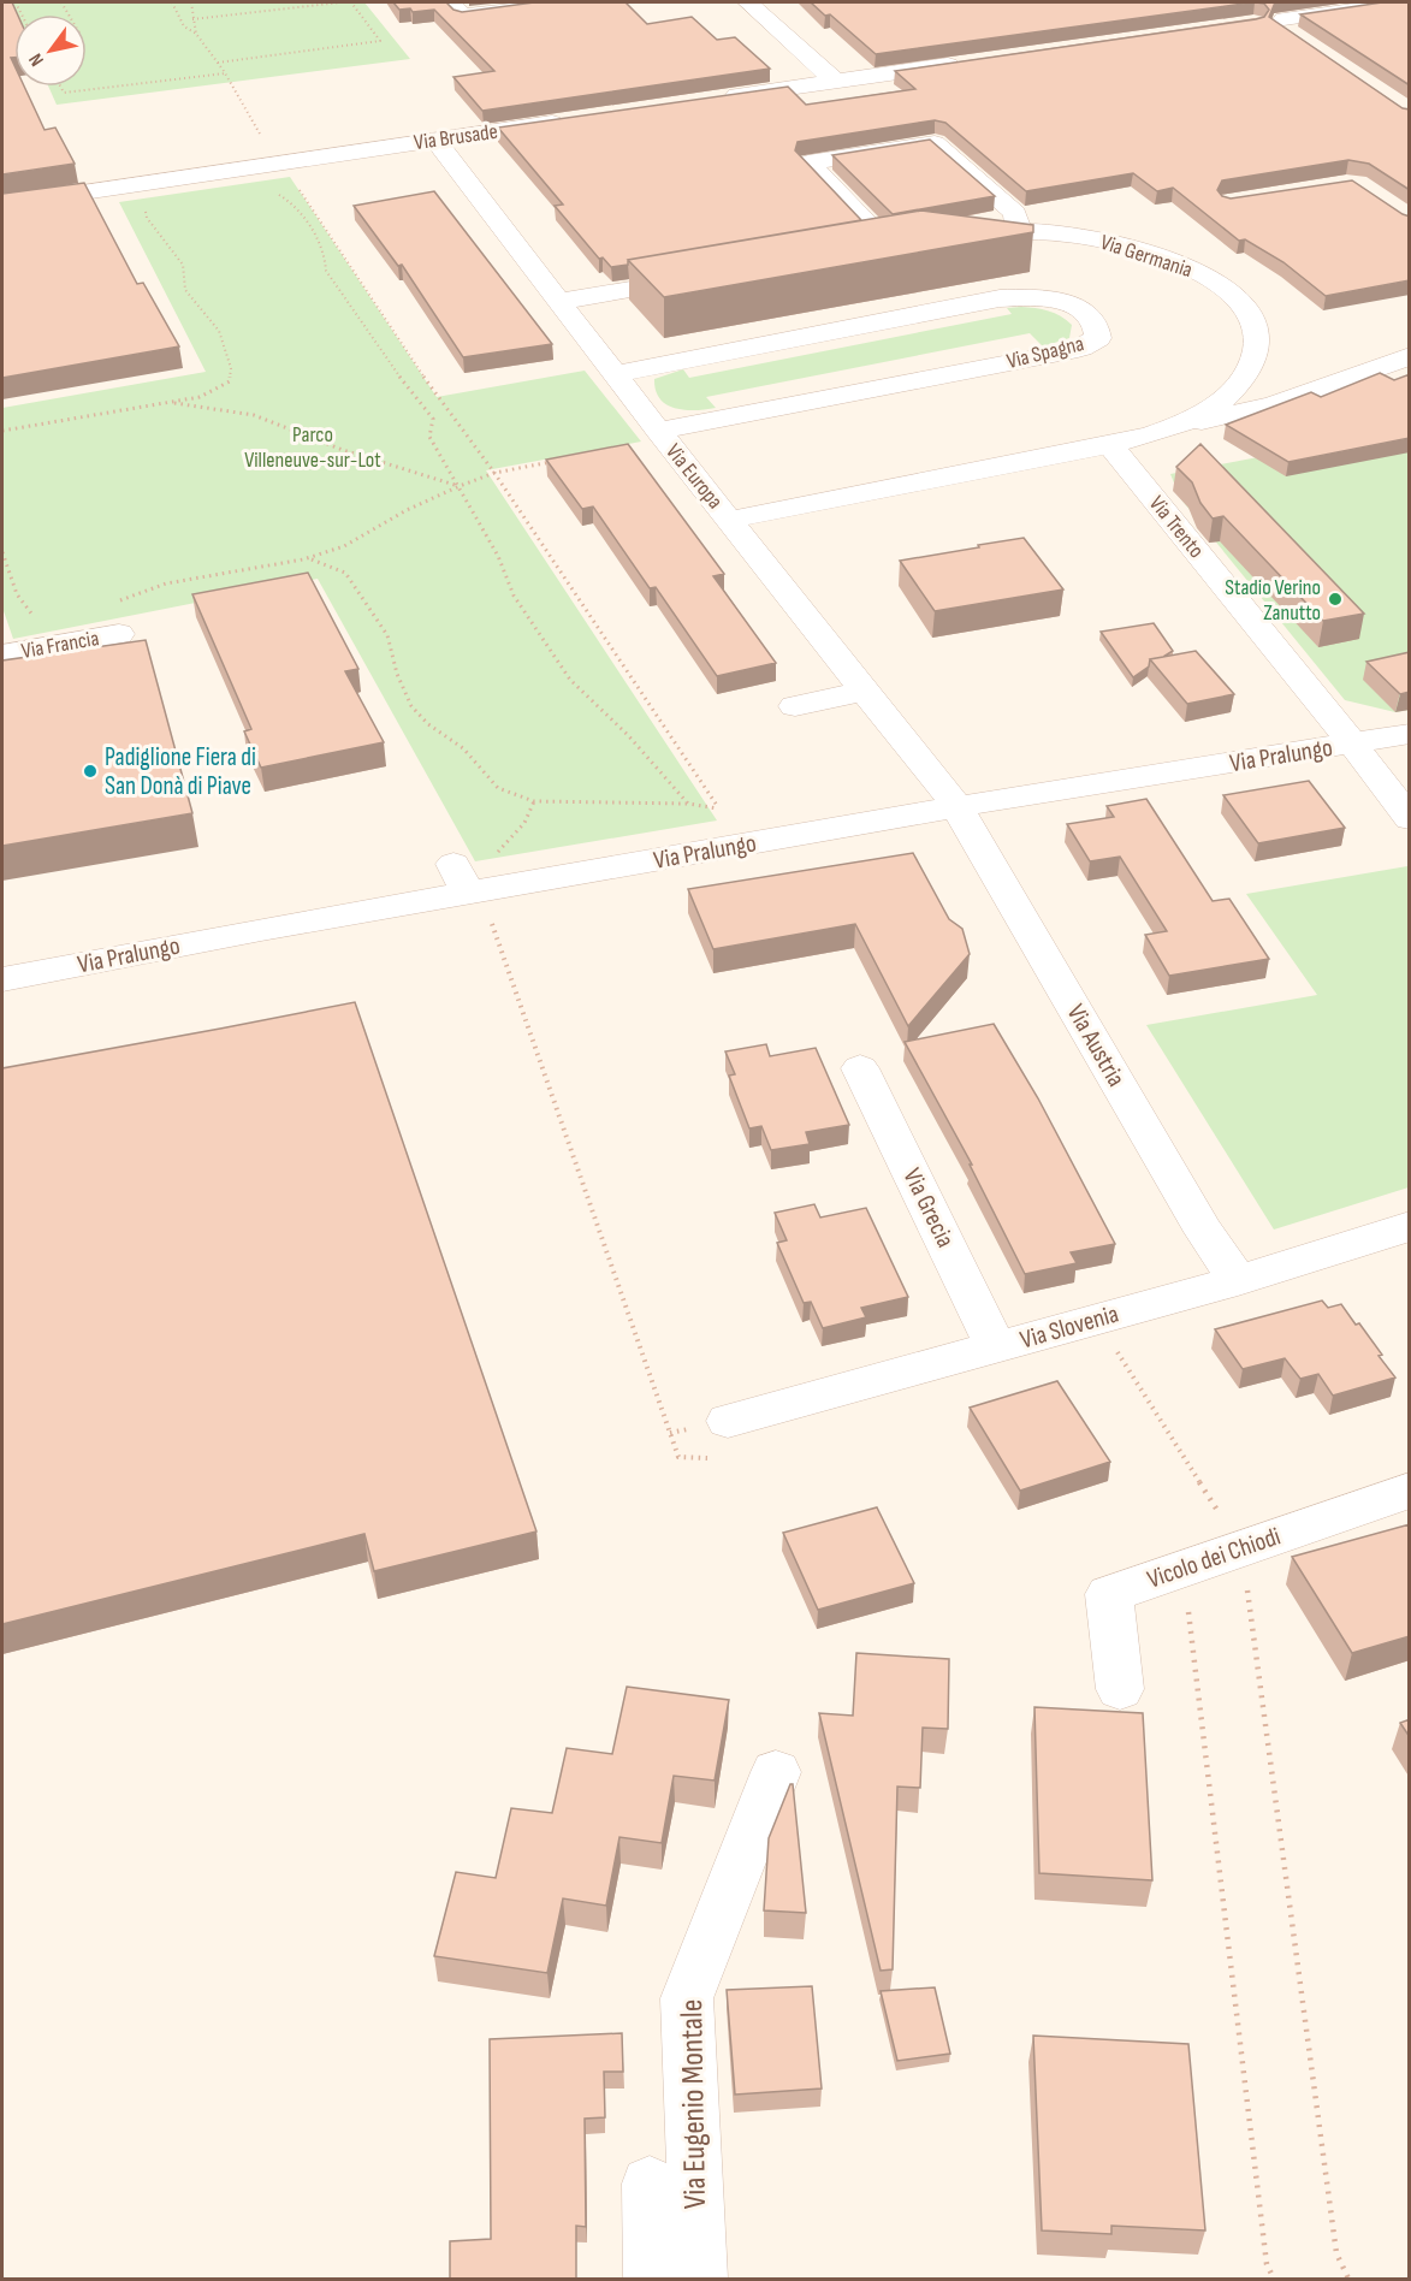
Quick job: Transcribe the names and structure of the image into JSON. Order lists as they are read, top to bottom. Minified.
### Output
{"streets":{"street":["Via Brusade","Via Germania","Via Spagna","Via Europa","Via Trento","Via Francia","Via Pralungo","Via Austria","Via Grecia","Via Slovenia","Vicolo dei Chiodi","Via Eugenio Montale"]},"crossings":[["Via Brusade","Via Europa"],["Via Spagna","Via Europa"],["Via Europa","Via Pralungo"],["Via Europa","Via Austria"],["Via Trento","Via Pralungo"],["Via Pralungo","Via Austria"],["Via Austria","Via Slovenia"],["Via Grecia","Via Slovenia"]],"parks":["Parco Villeneuve-sur-Lot"],"places":["Stadio Verino Zanutto","Padiglione Fiera di San Donà di Piave"],"north":"bottom left"}
